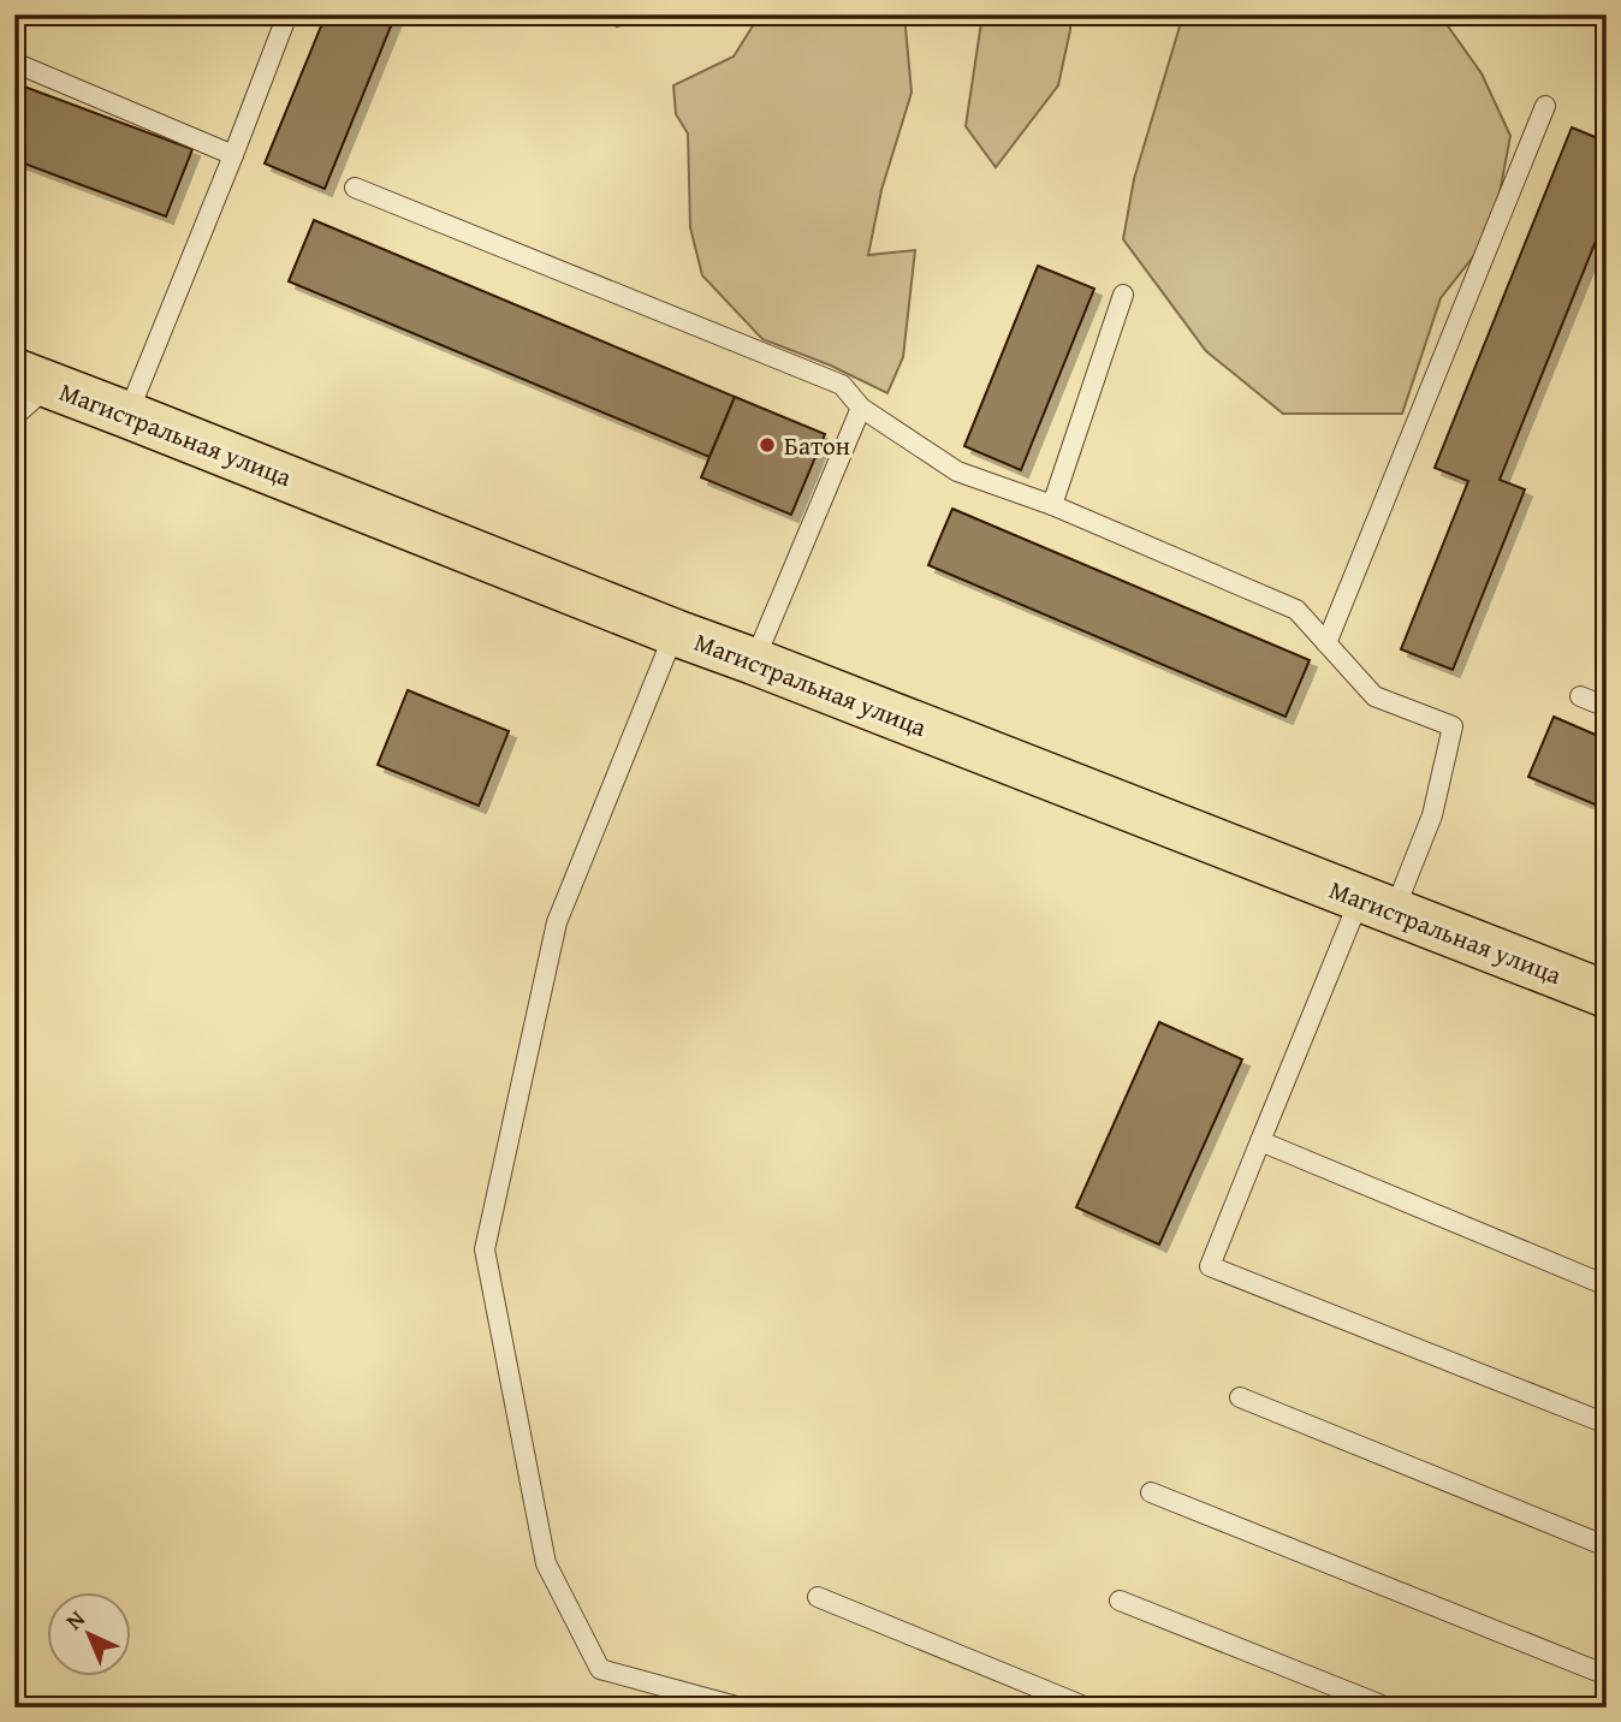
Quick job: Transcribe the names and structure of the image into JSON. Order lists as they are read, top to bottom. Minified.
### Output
{"streets":{"main road":["Магистральная улица"]},"places":["Батон"],"north":"top left"}
